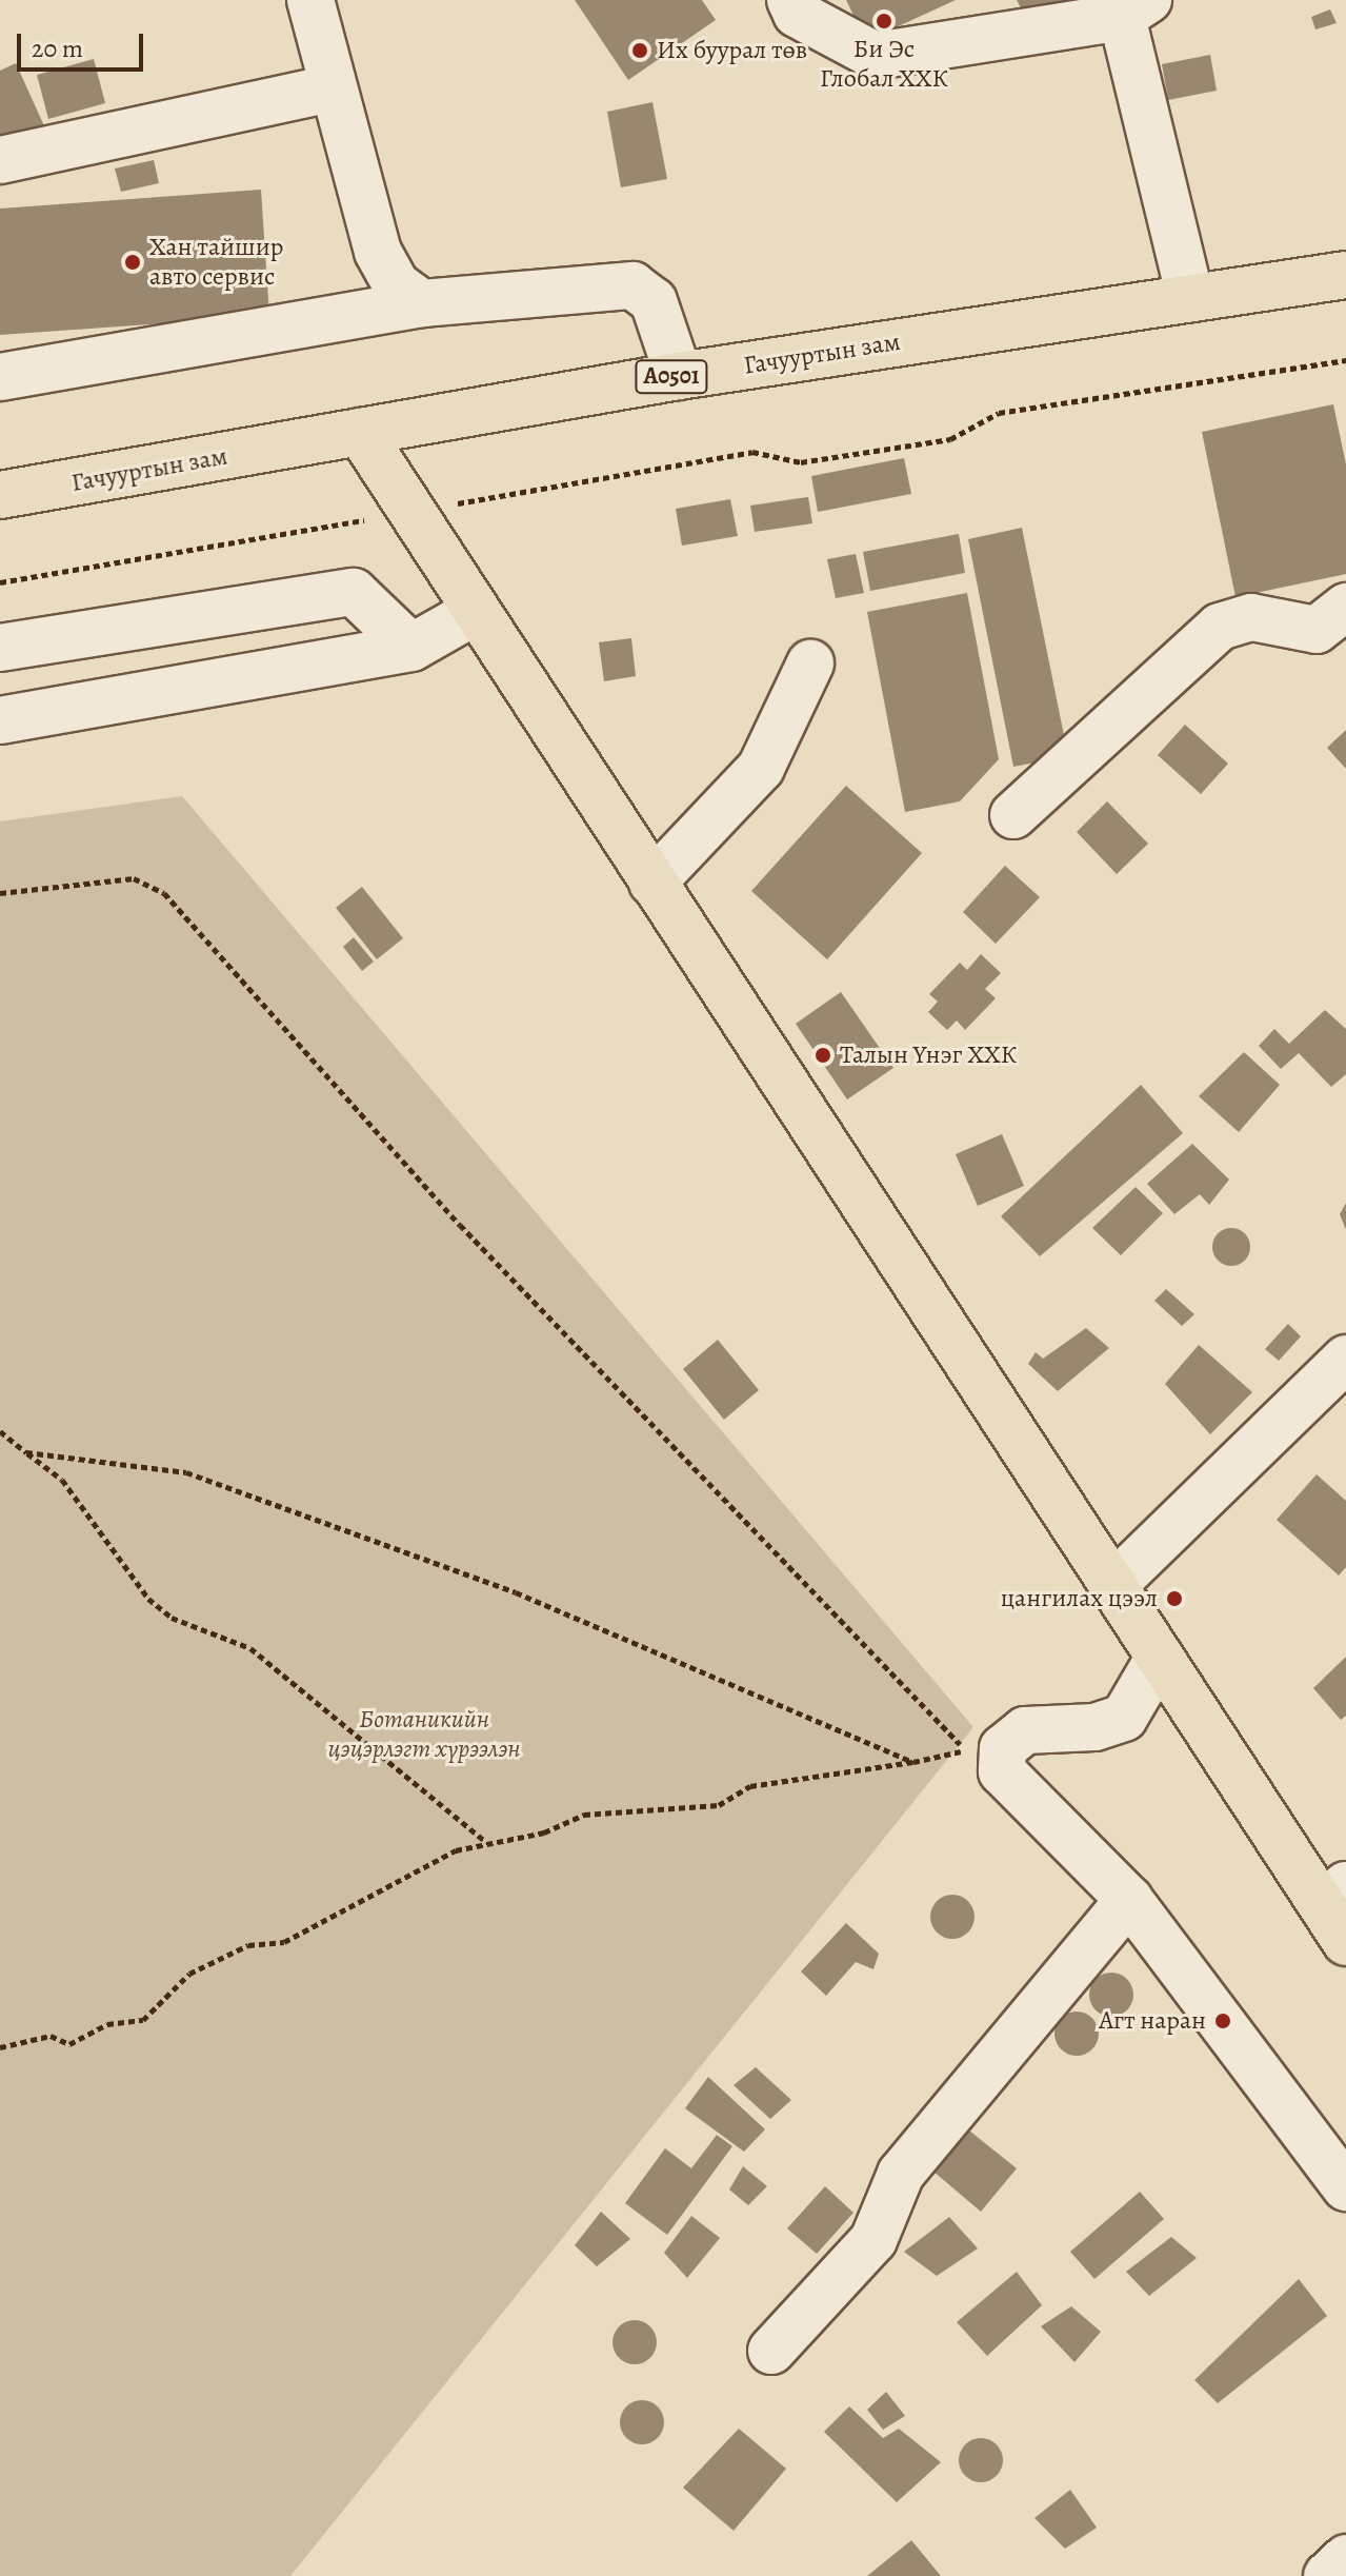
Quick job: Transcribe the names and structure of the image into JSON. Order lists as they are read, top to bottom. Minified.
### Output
{"streets":{"main road":["Гачууртын зам","A0501"]},"parks":["Ботаникийн цэцэрлэгт хүрээлэн"],"places":["Би Эс Глобал ХХК","Их буурал төв","Хан тайшир авто сервис","Талын Үнэг ХХК","цангилах цээл","Агт наран"],"scale_bar":"20 m"}
